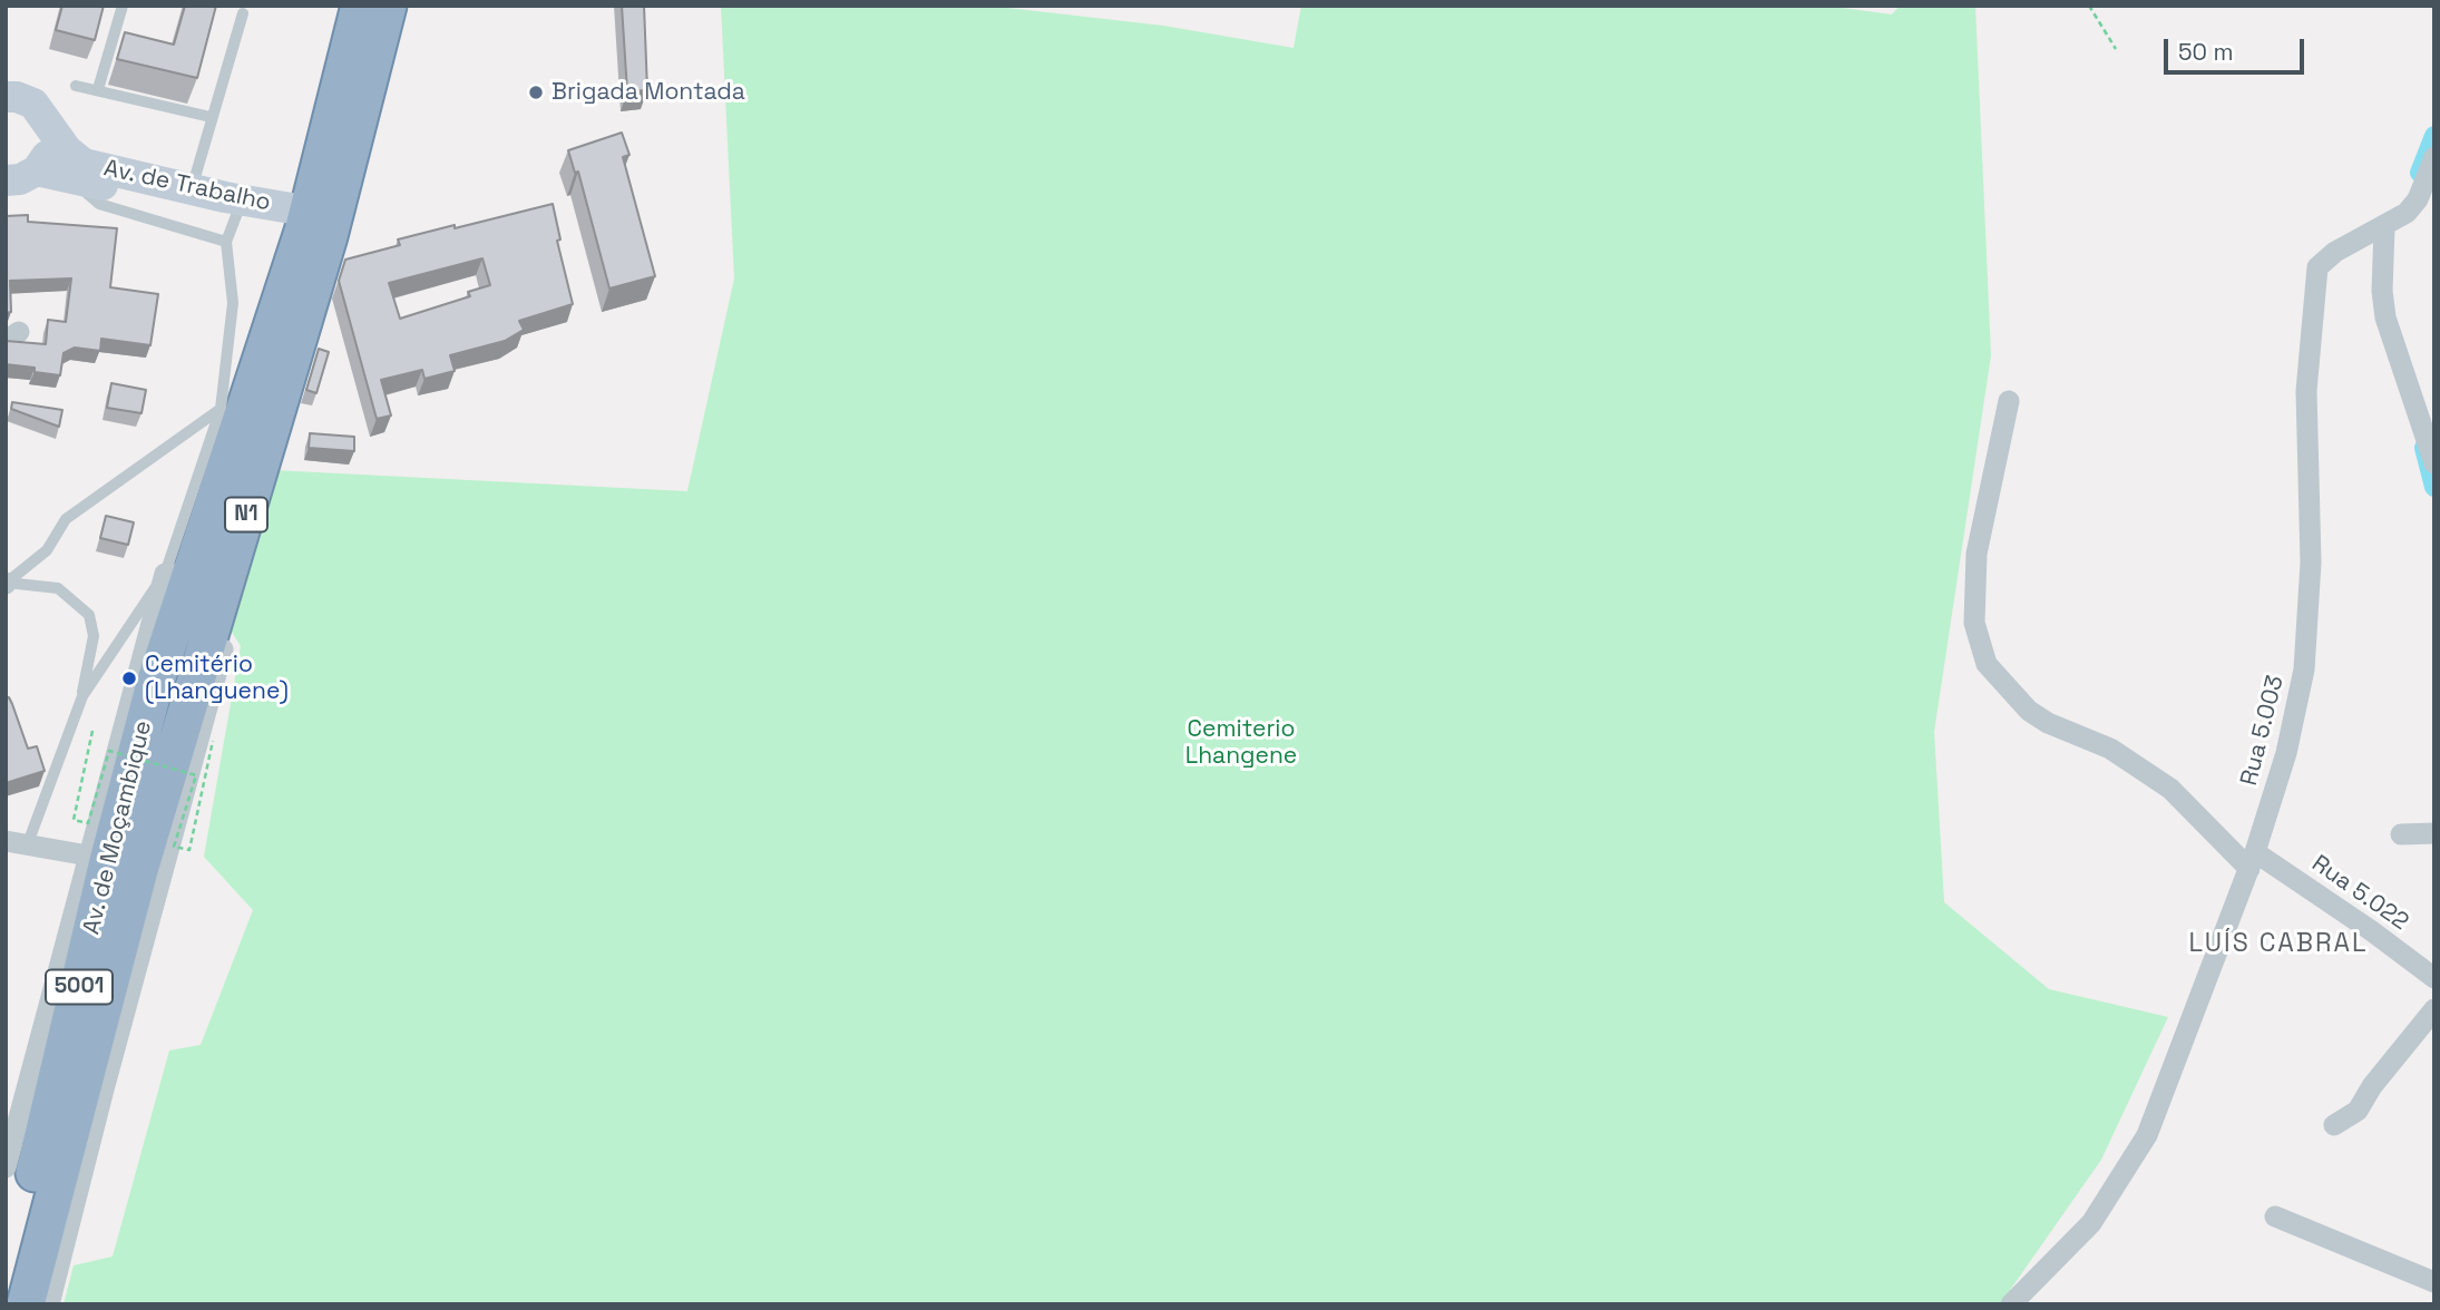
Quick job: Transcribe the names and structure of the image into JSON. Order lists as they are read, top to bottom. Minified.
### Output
{"streets":{"highway":["N1","Av. de Moçambique","5001"],"main road":["Av. de Trabalho"],"street":["Rua 5.003","Rua 5.022"]},"crossings":[["Av. de Trabalho","N1"],["N1","Av. de Moçambique"],["Rua 5.003","Rua 5.022"]],"districts":["LUÍS CABRAL"],"parks":["Cemiterio Lhangene"],"places":["Brigada Montada","Cemitério (Lhanguene)"],"scale_bar":"50 m"}
